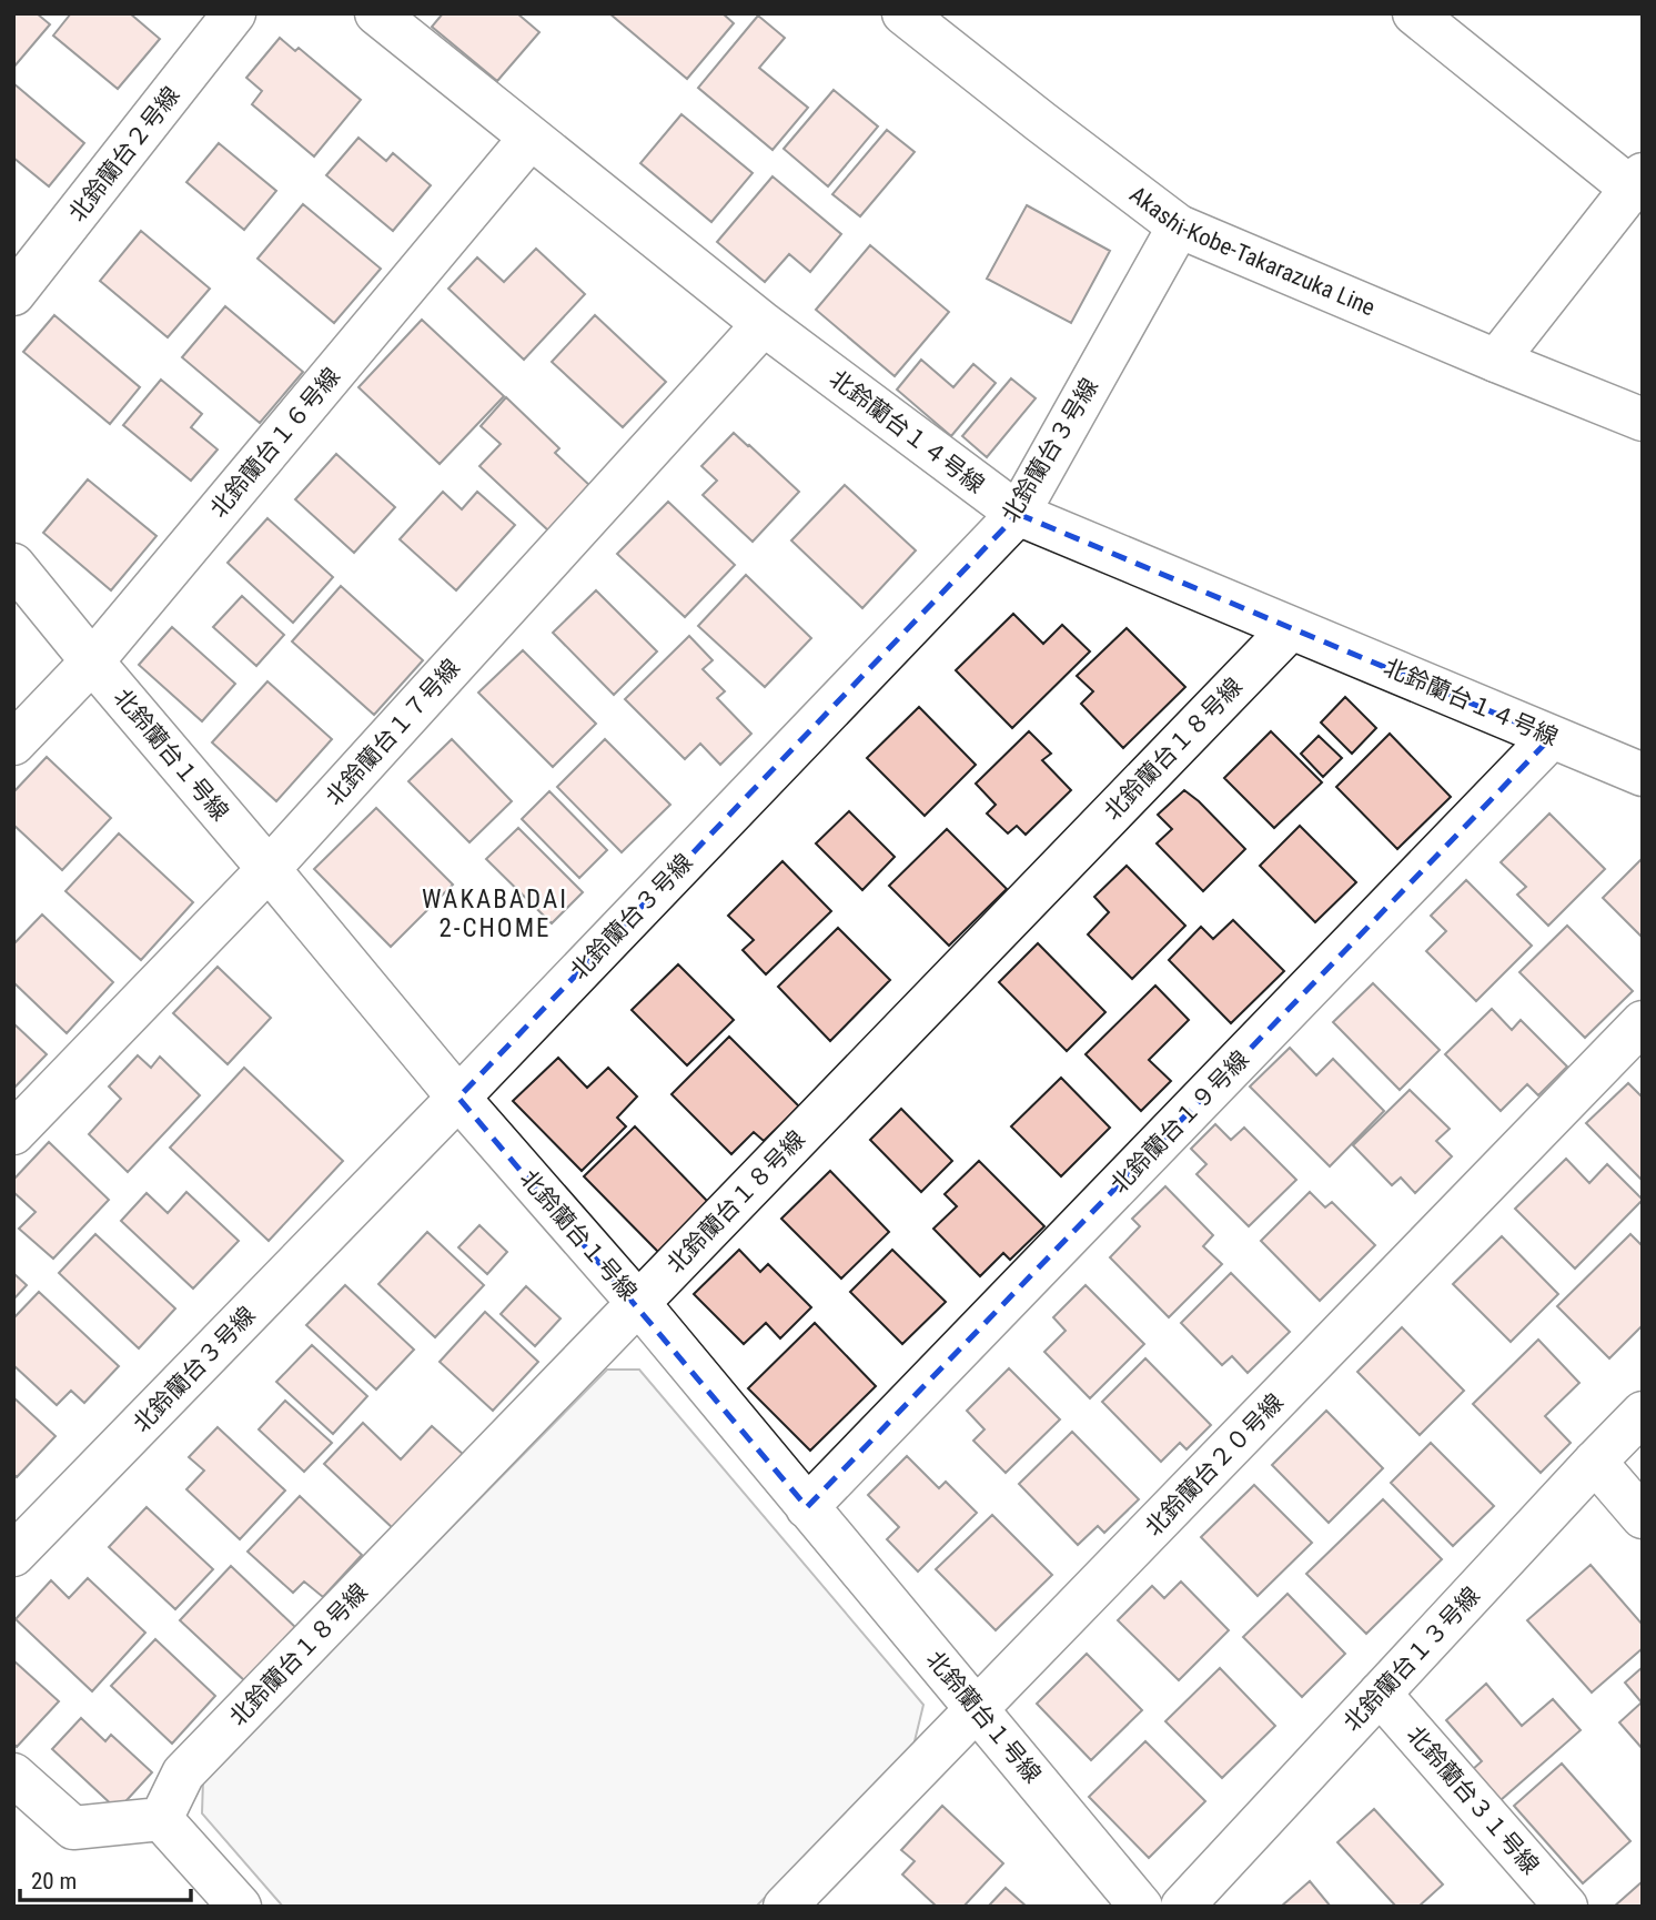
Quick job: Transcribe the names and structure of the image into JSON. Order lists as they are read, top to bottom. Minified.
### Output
{"streets":{"street":["北鈴蘭台２号線","Akashi-Kobe-Takarazuka Line","北鈴蘭台１４号線","北鈴蘭台１６号線","北鈴蘭台３号線","北鈴蘭台１７号線","北鈴蘭台１８号線","北鈴蘭台１号線","北鈴蘭台１９号線","北鈴蘭台２０号線","北鈴蘭台１３号線","北鈴蘭台３１号線"]},"crossings":[["Akashi-Kobe-Takarazuka Line","北鈴蘭台３号線"],["北鈴蘭台１４号線","北鈴蘭台１６号線"],["北鈴蘭台１４号線","北鈴蘭台３号線"],["北鈴蘭台１４号線","北鈴蘭台１７号線"],["北鈴蘭台１４号線","北鈴蘭台１８号線"],["北鈴蘭台１４号線","北鈴蘭台１９号線"],["北鈴蘭台１６号線","北鈴蘭台１号線"],["北鈴蘭台３号線","北鈴蘭台１号線"],["北鈴蘭台１７号線","北鈴蘭台１号線"],["北鈴蘭台１８号線","北鈴蘭台１号線"],["北鈴蘭台１号線","北鈴蘭台１９号線"],["北鈴蘭台１号線","北鈴蘭台２０号線"],["北鈴蘭台１３号線","北鈴蘭台３１号線"]],"districts":["WAKABADAI 2-CHOME"],"scale_bar":"20 m"}
